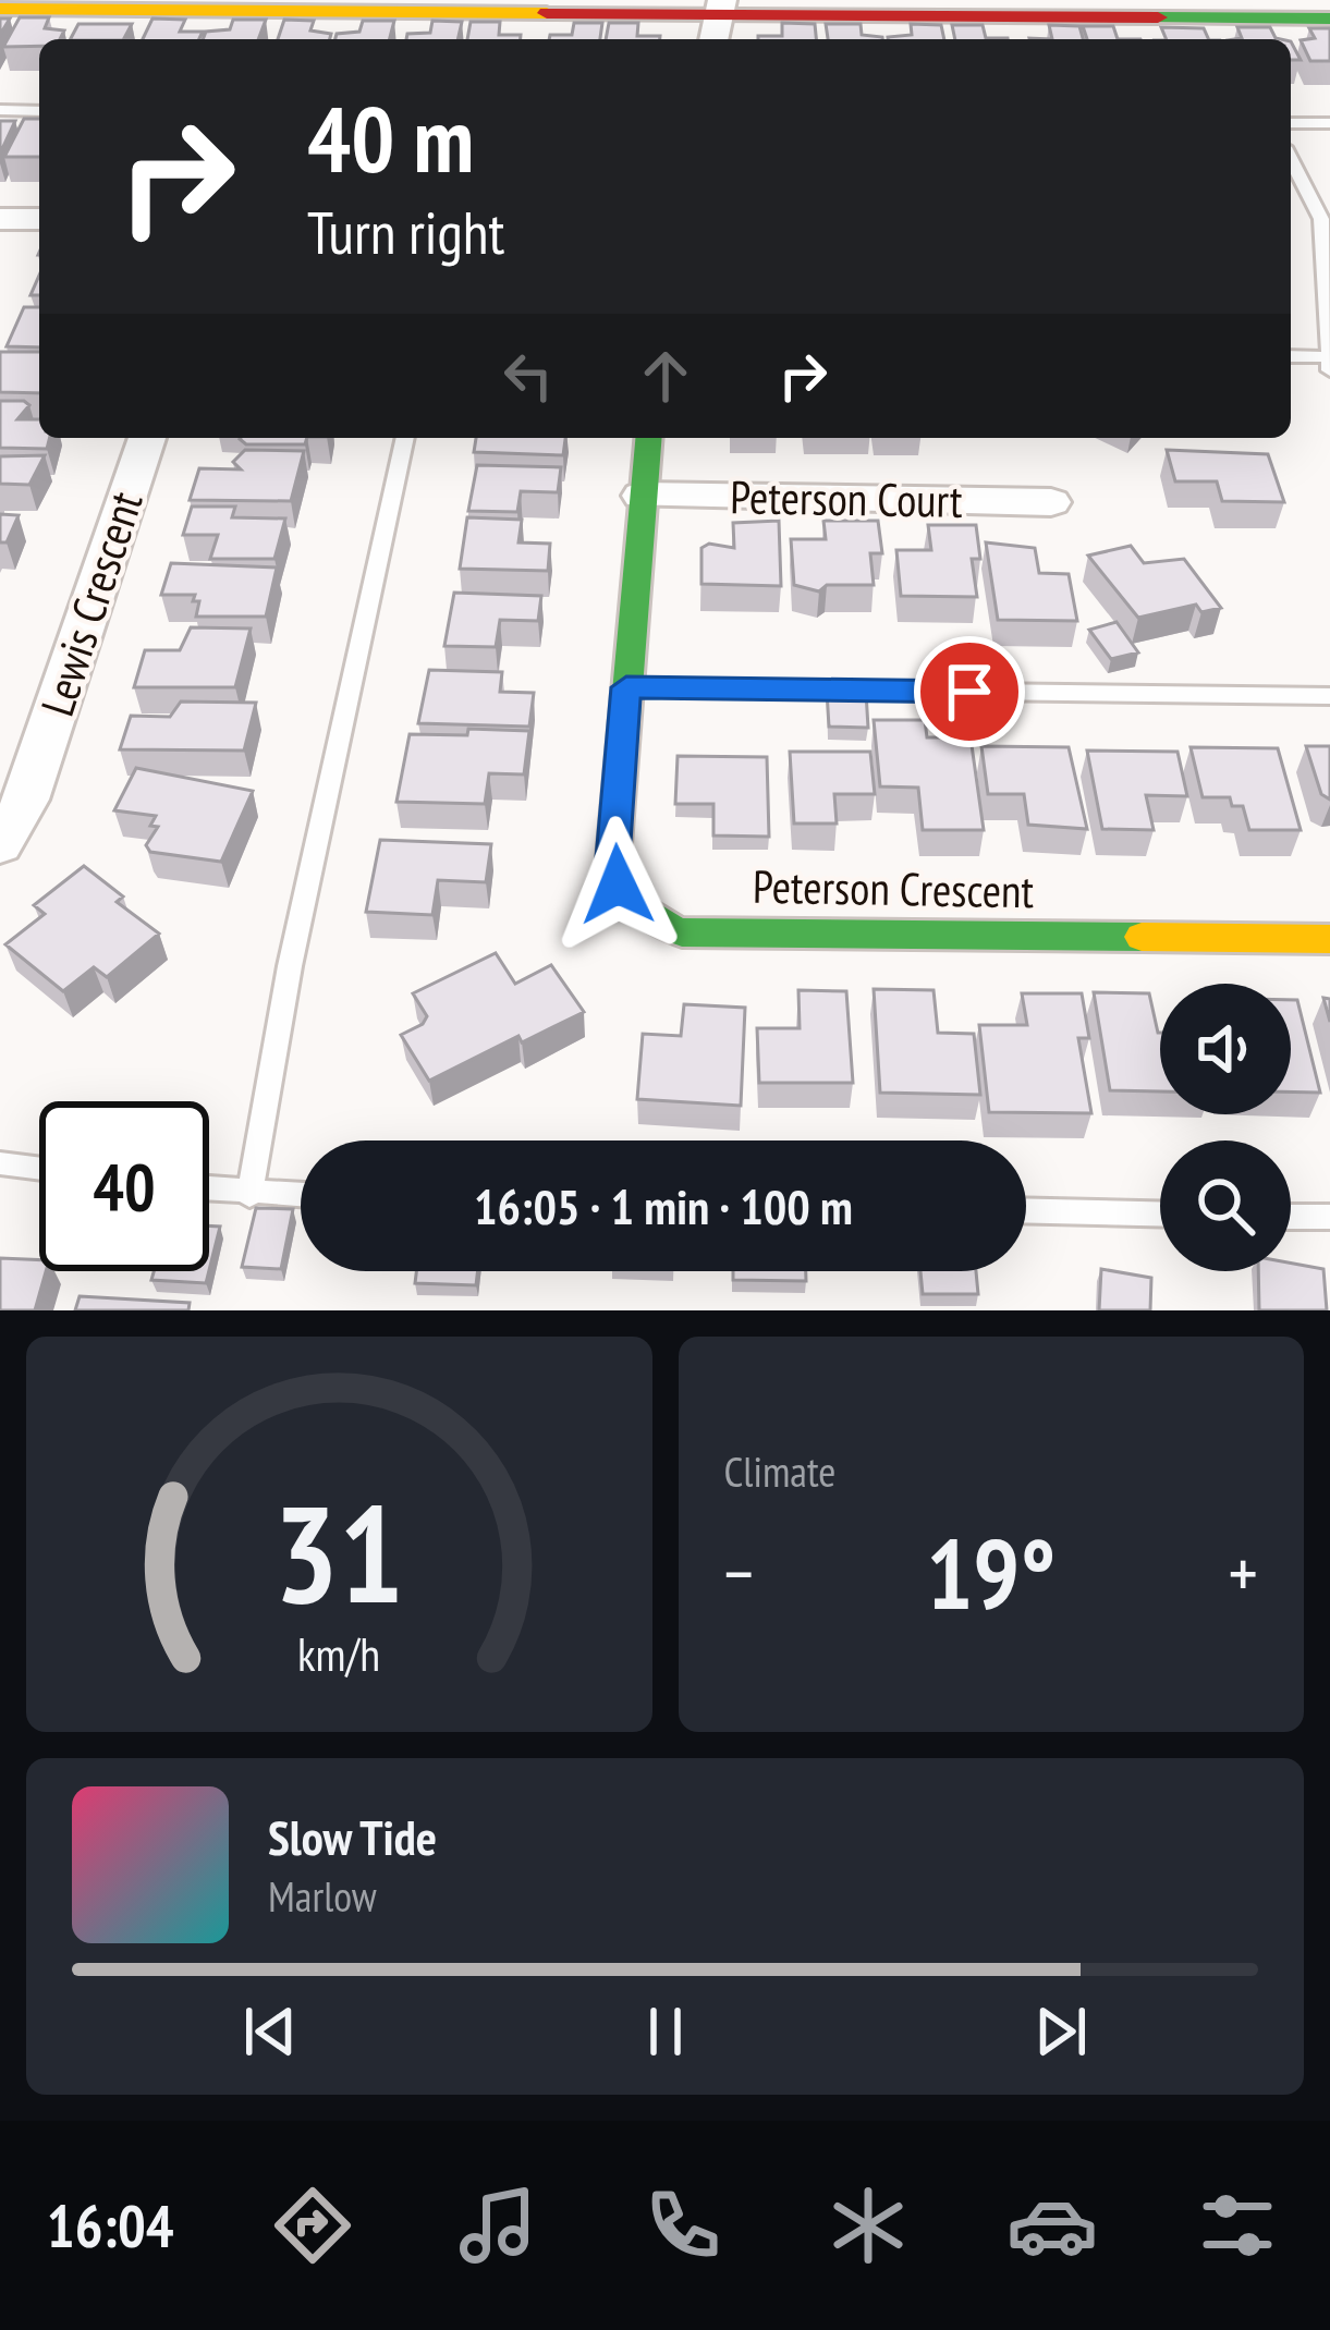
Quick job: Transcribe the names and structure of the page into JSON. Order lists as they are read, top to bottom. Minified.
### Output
{"streets":{"street":["Peterson Court","Lewis Crescent","Peterson Crescent"]},"crossings":[["Peterson Court","Peterson Crescent"]],"page":{"turn":["40 m","Turn right"],"limit":"40","trip":"16:05 · 1 min · 100 m","tile":"Climate","heat":["−","19°","+"],"song":["Slow Tide","Marlow"],"tabs":"16:04","gauge":["31","km/h"]}}
